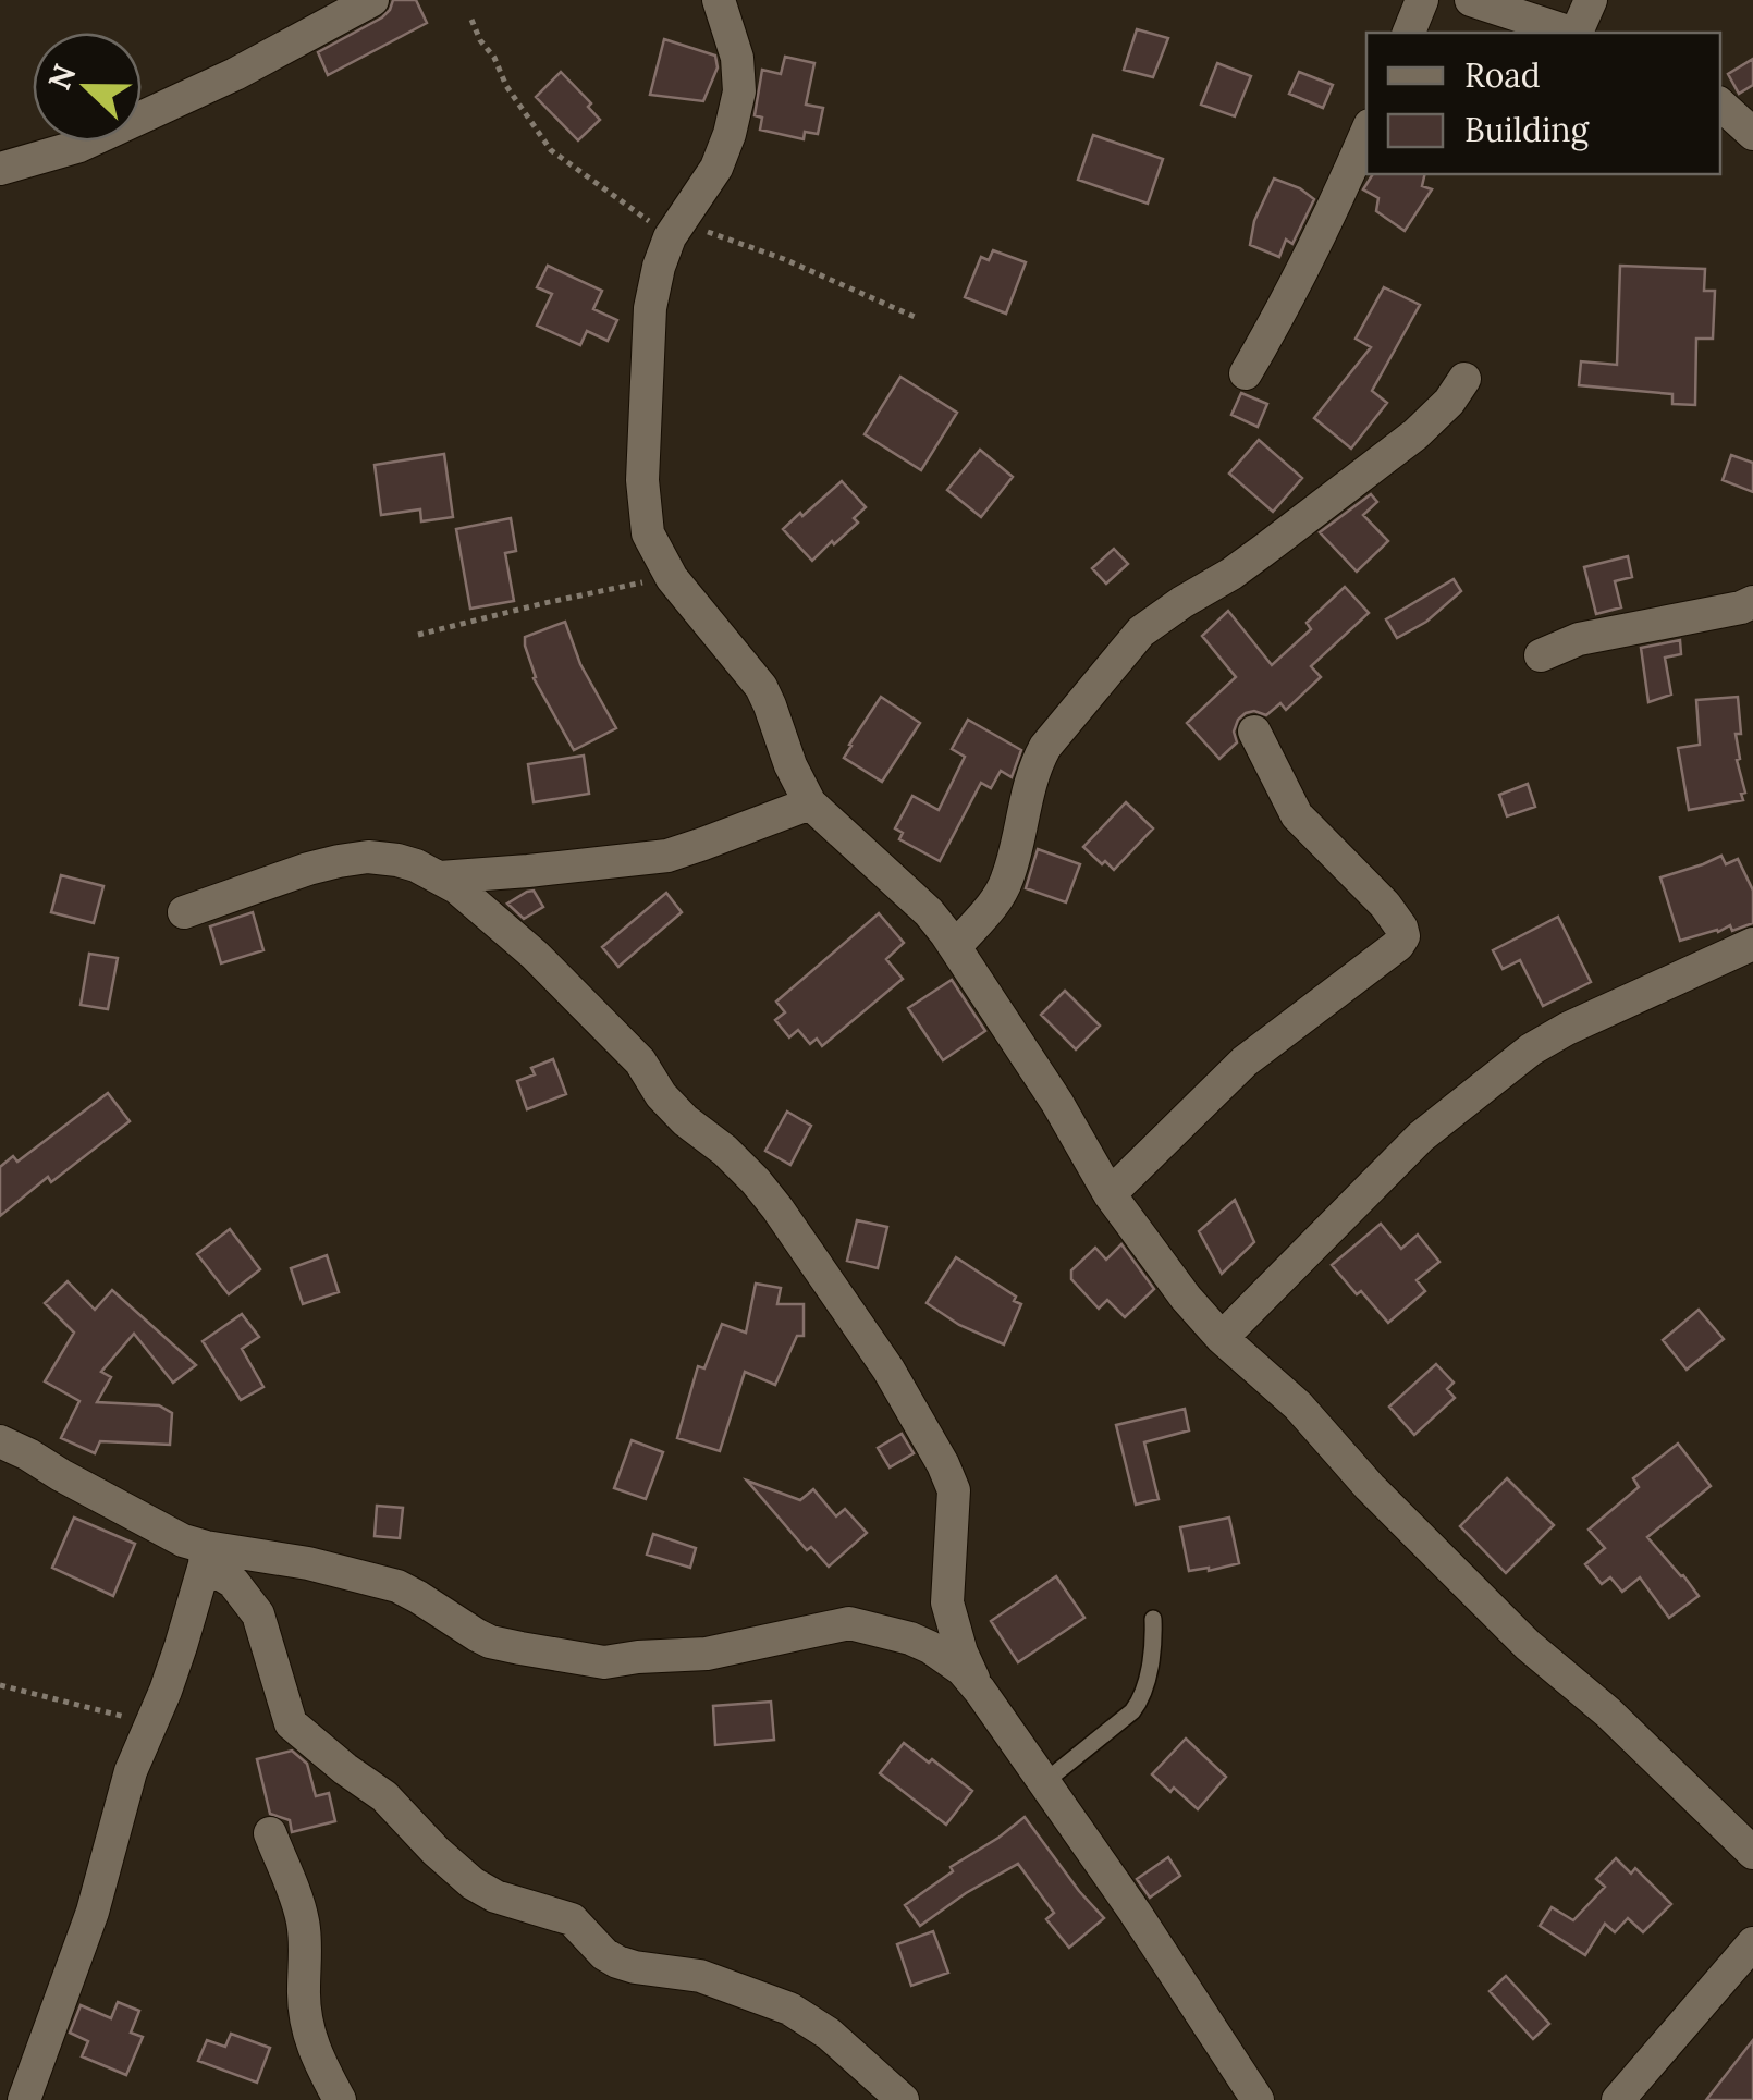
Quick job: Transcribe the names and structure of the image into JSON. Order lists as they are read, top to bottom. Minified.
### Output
{"legend":["Road","Building"],"north":"left"}
